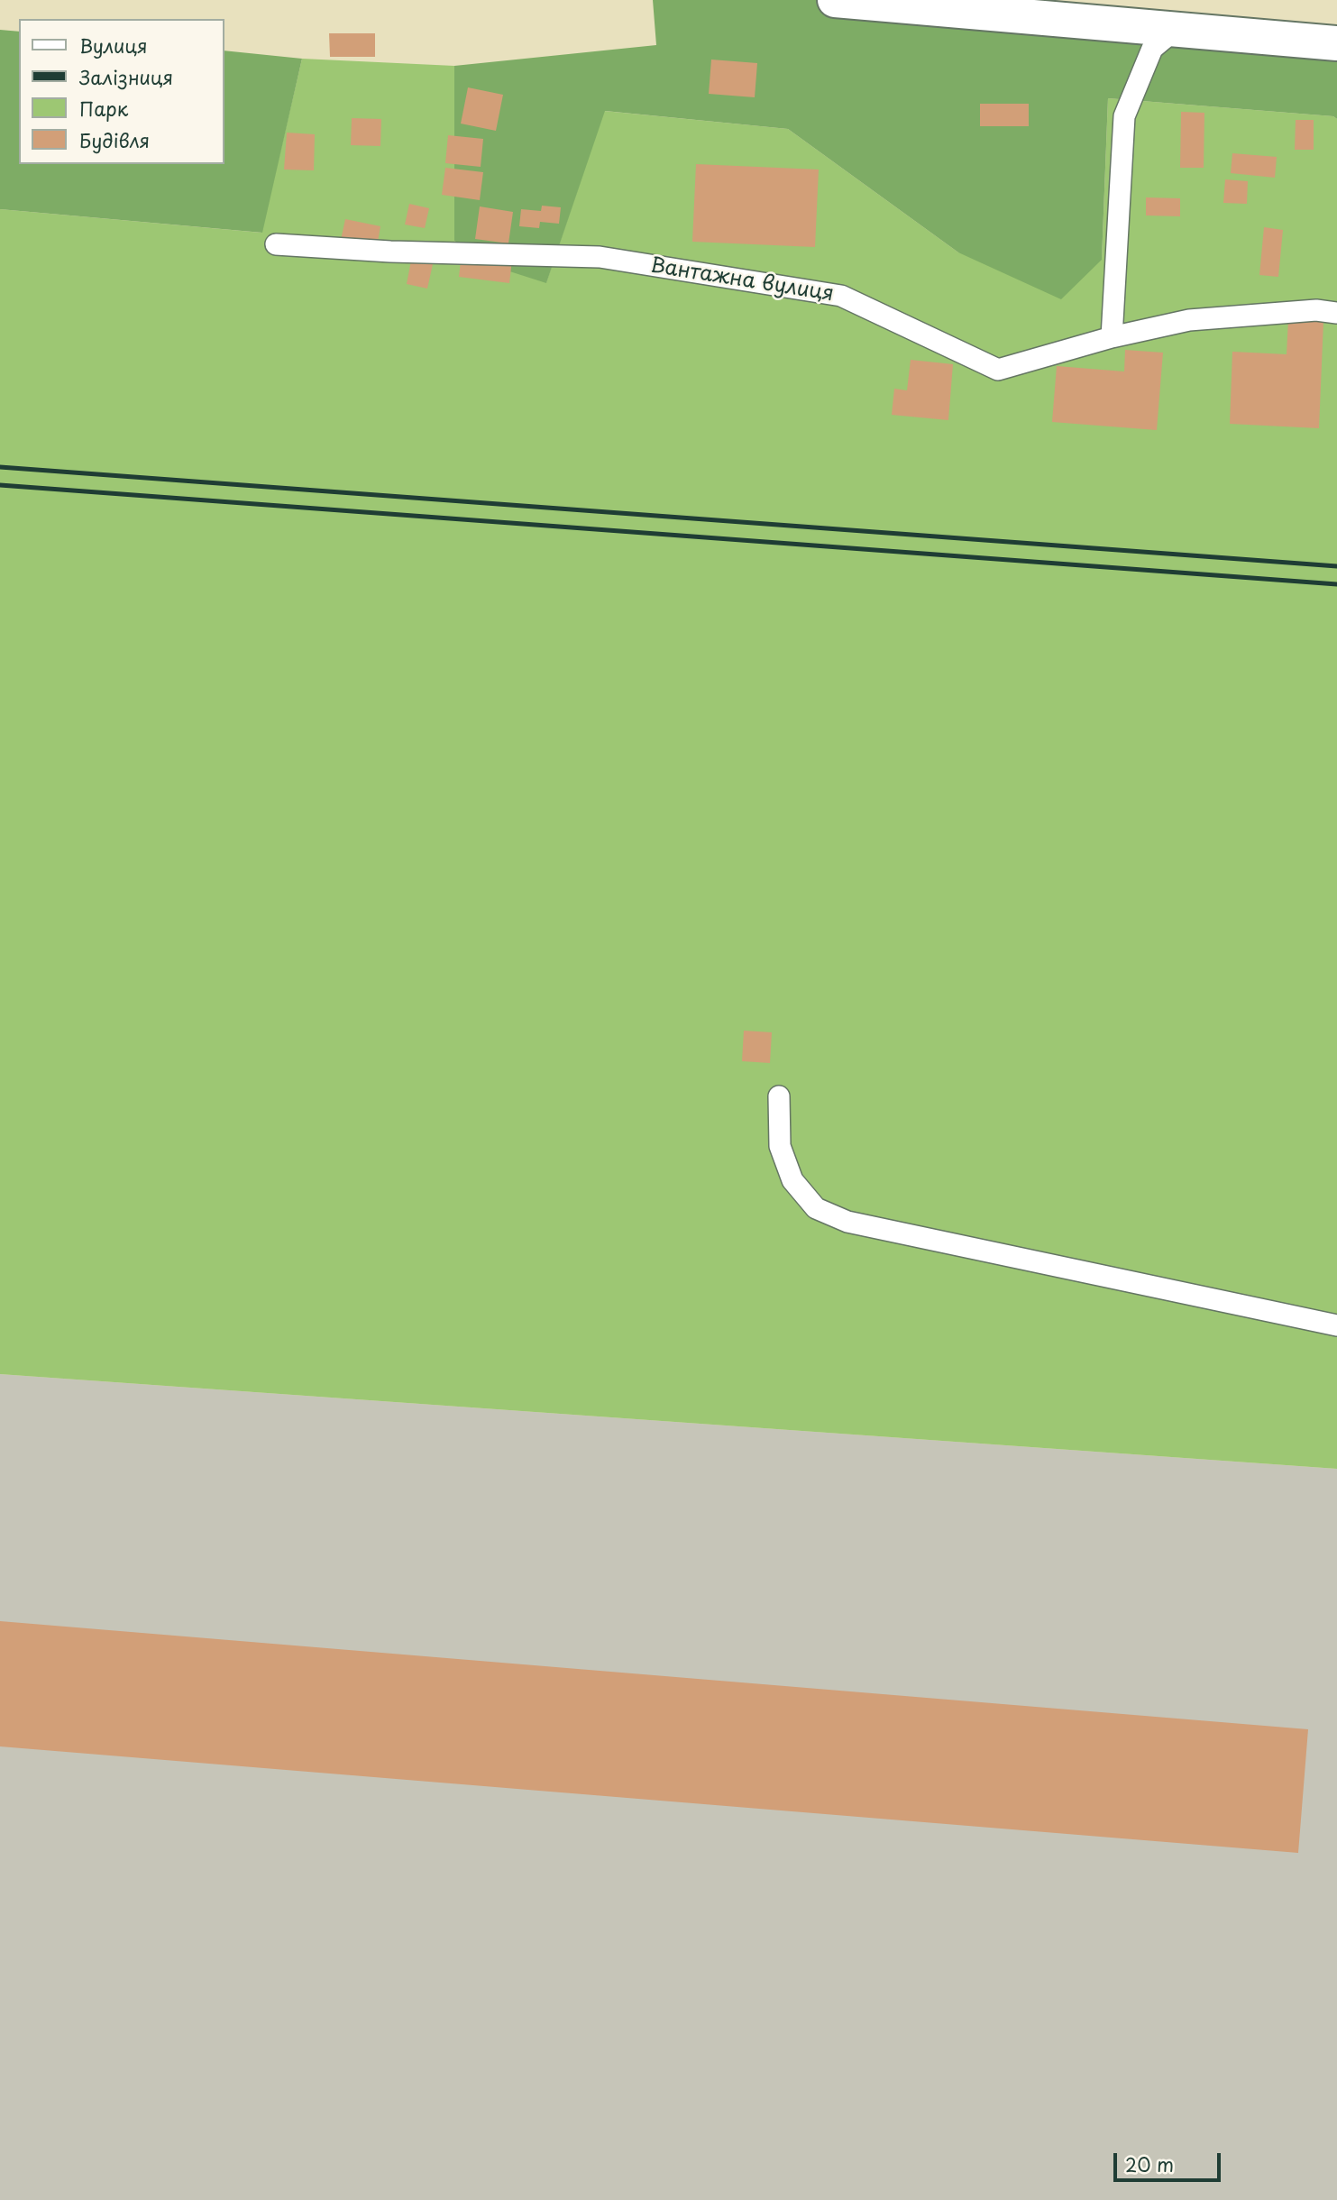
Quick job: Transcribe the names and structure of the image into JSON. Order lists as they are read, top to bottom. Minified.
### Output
{"streets":{"lane":["Вантажна вулиця"]},"legend":["Вулиця","Залізниця","Парк","Будівля"],"scale_bar":"20 m"}
